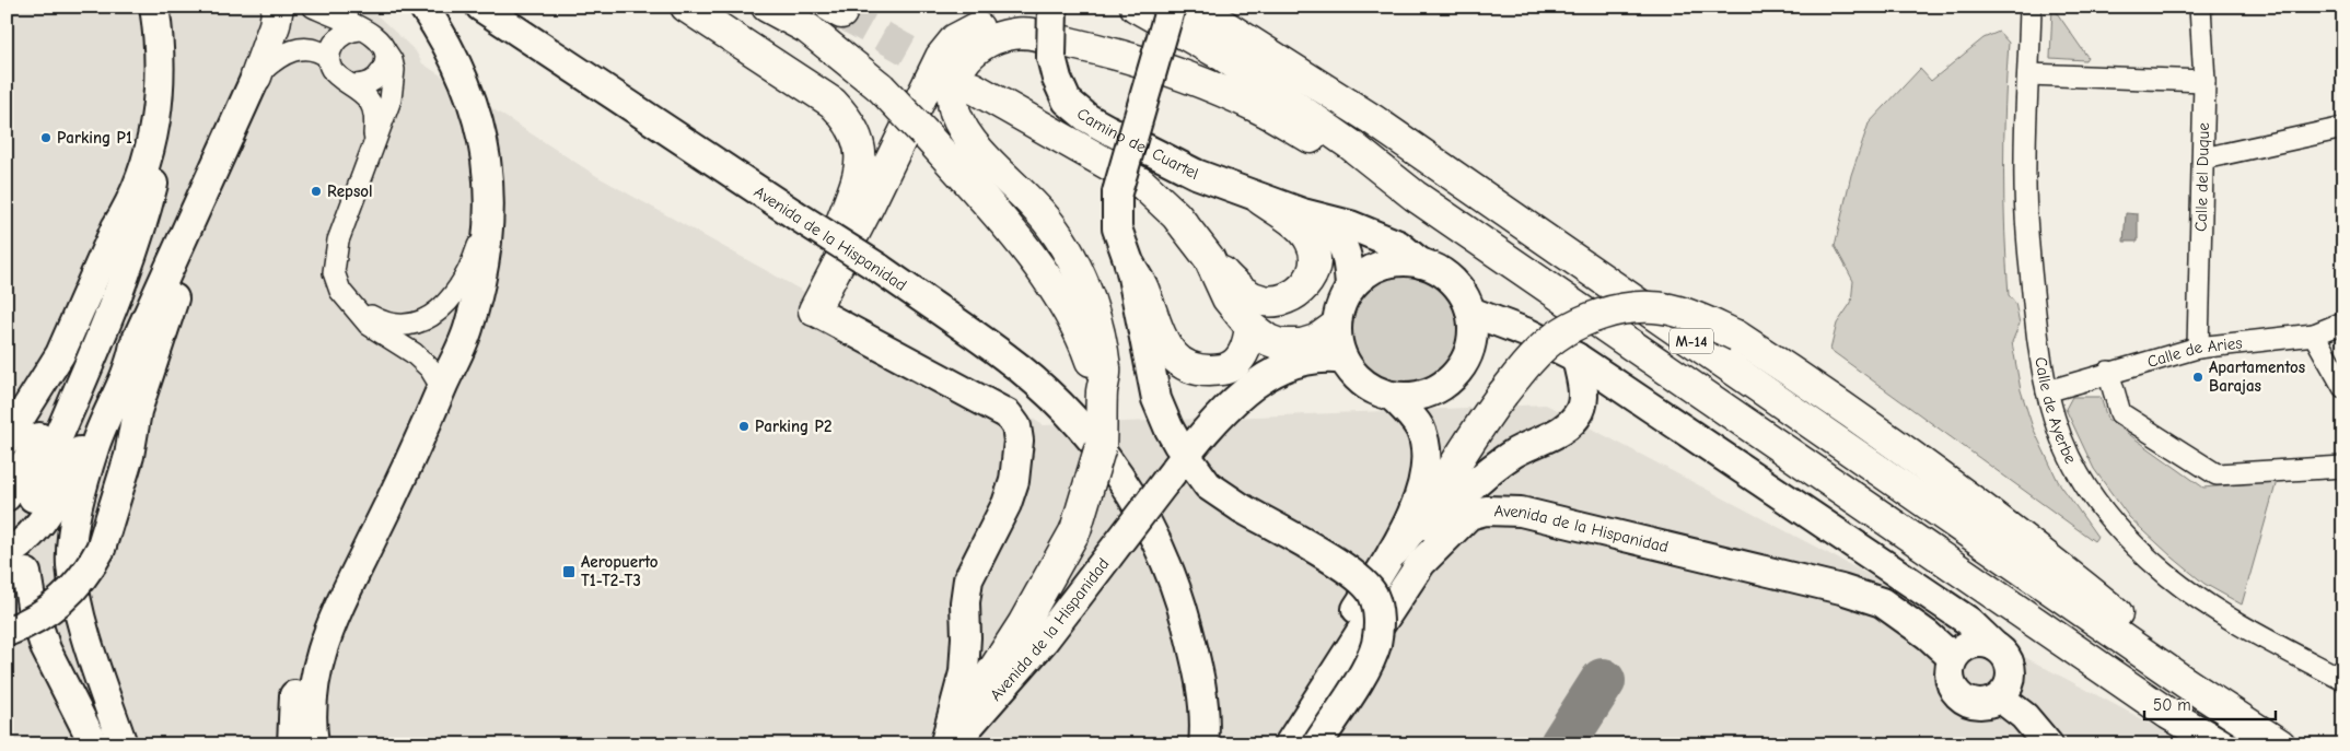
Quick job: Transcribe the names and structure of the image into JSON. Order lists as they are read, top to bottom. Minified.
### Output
{"streets":{"highway":["M-14"],"street":["Camino del Cuartel","Calle del Duque","Avenida de la Hispanidad","Calle de Aries","Calle de Ayerbe"]},"crossings":[["Camino del Cuartel","Avenida de la Hispanidad"],["Calle del Duque","Calle de Aries"],["Calle de Aries","Calle de Ayerbe"]],"places":{"other":["Parking P1","Repsol","Apartamentos Barajas","Parking P2"],"transit":["Aeropuerto T1-T2-T3"]},"scale_bar":"50 m"}
